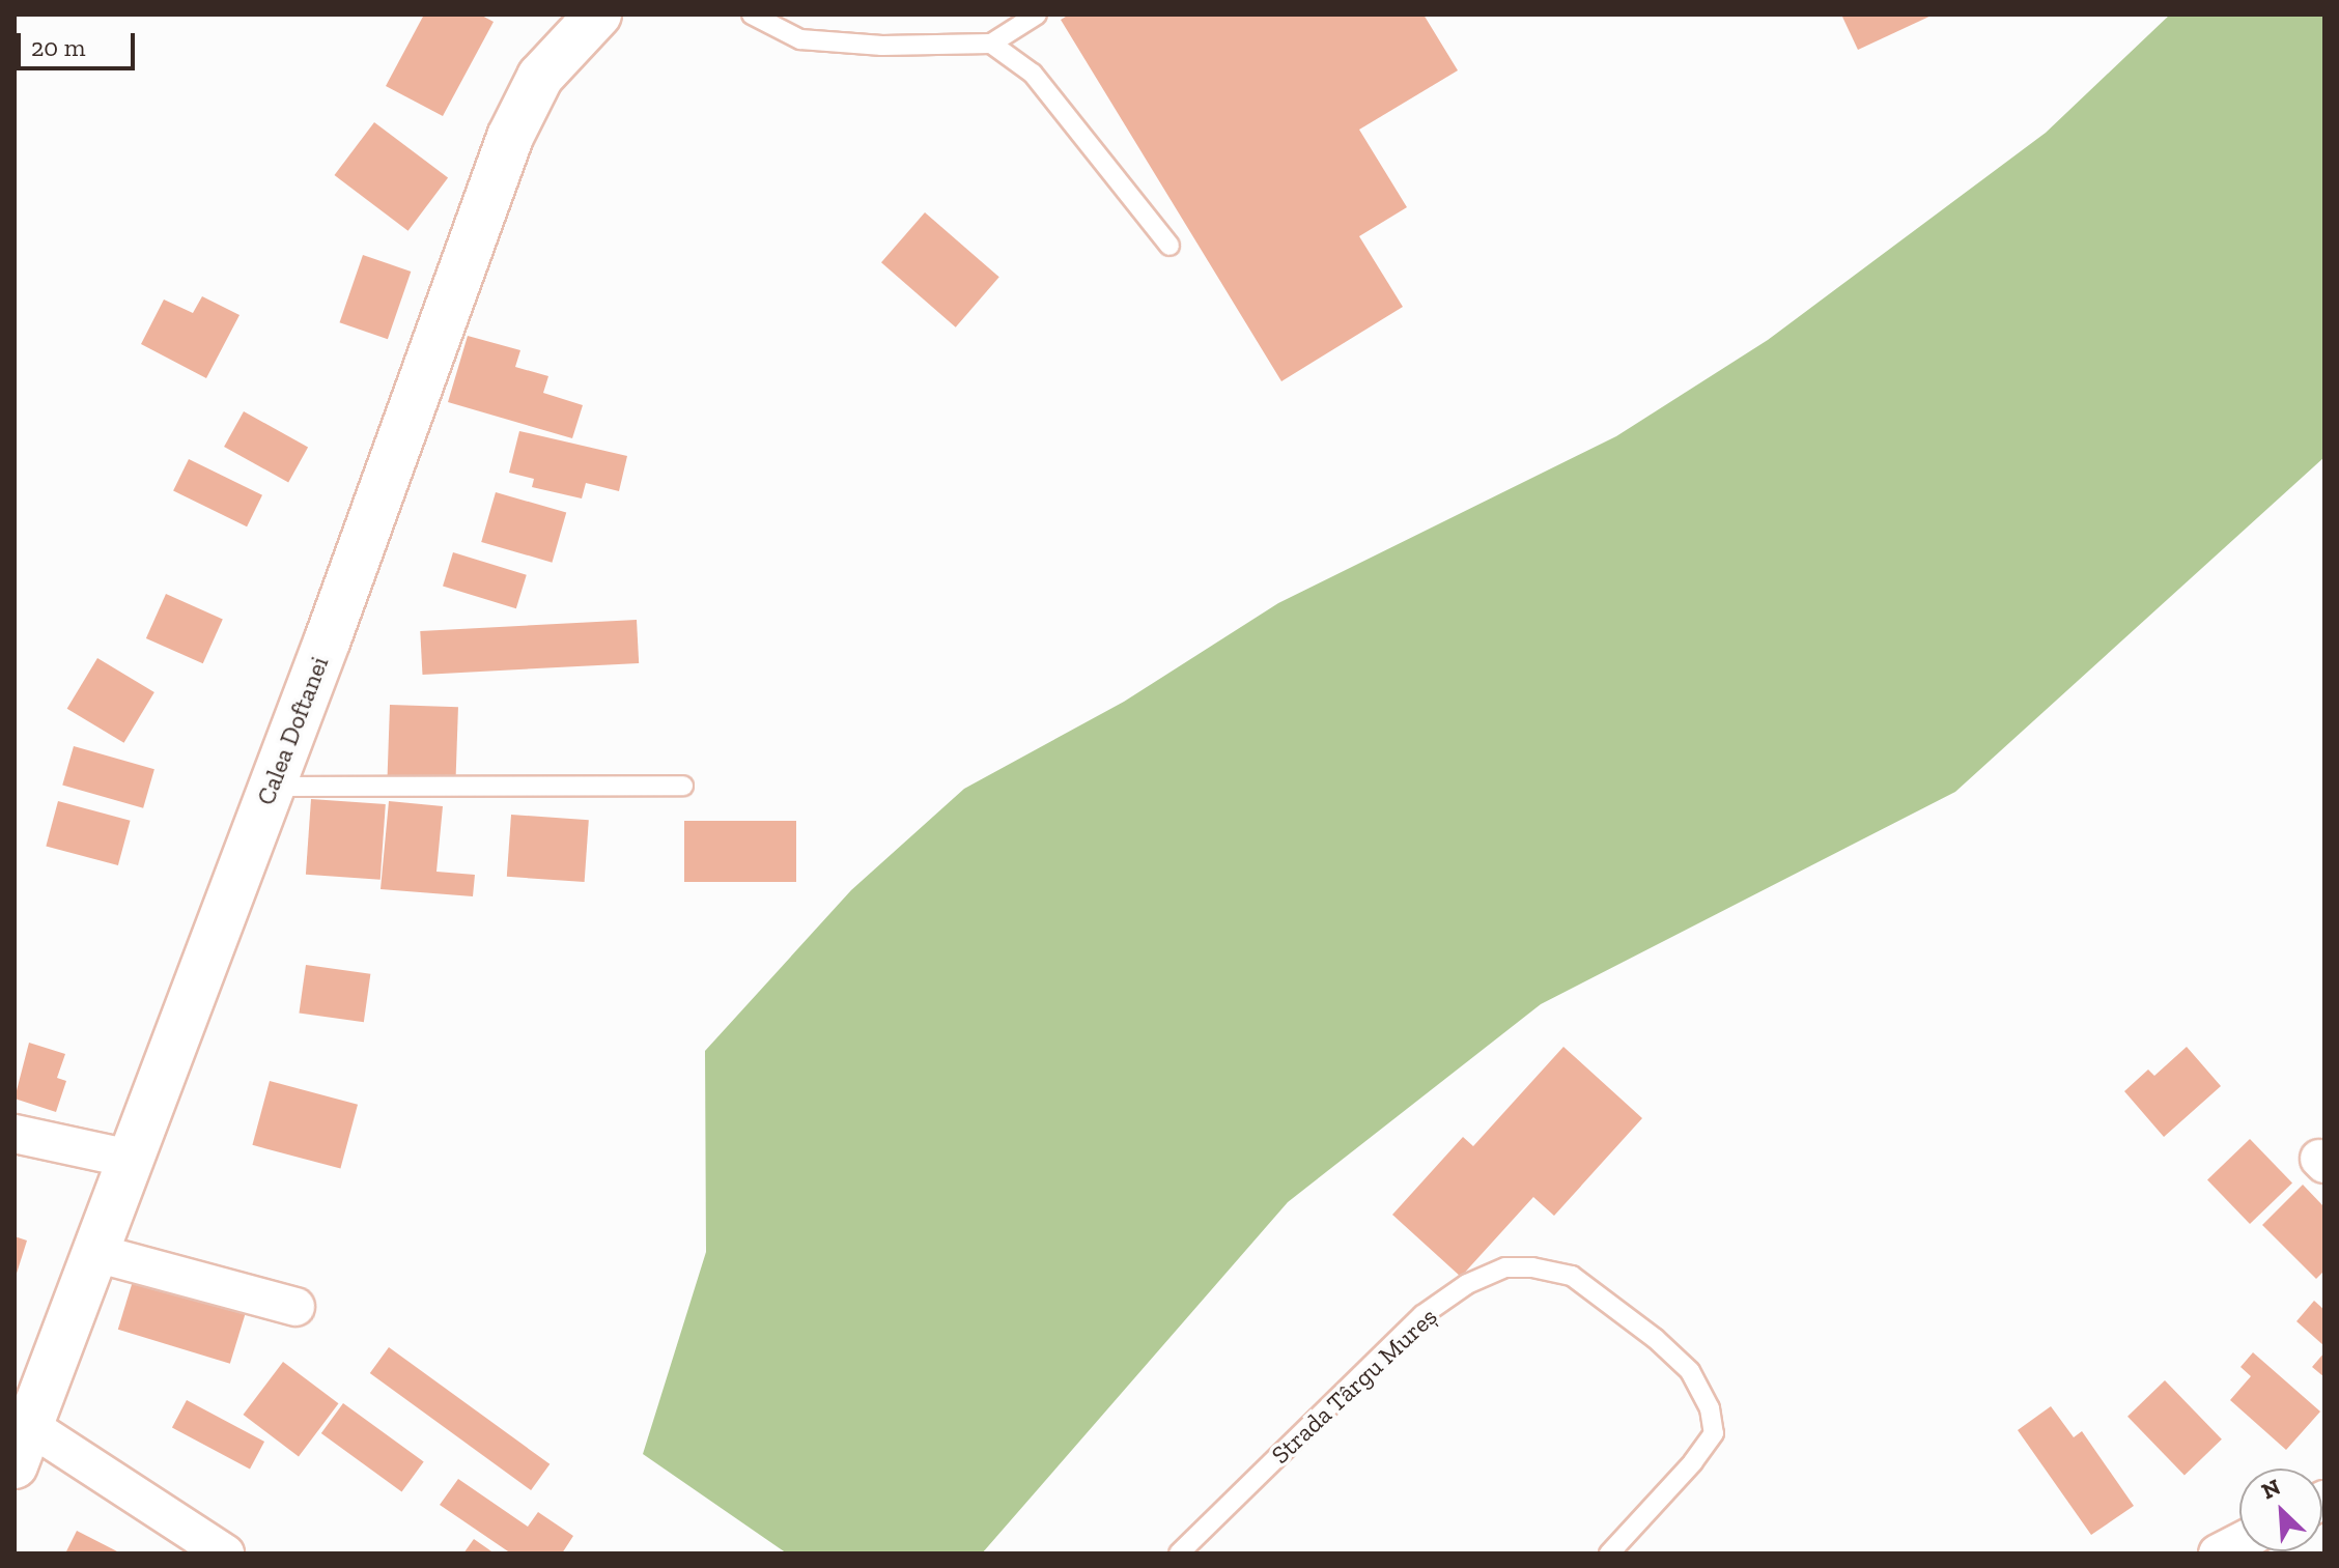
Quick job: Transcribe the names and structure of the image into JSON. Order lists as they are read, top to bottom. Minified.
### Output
{"streets":{"main road":["Calea Doftanei"],"lane":["Strada Târgu Mureș"]},"scale_bar":"20 m","north":"top left"}
